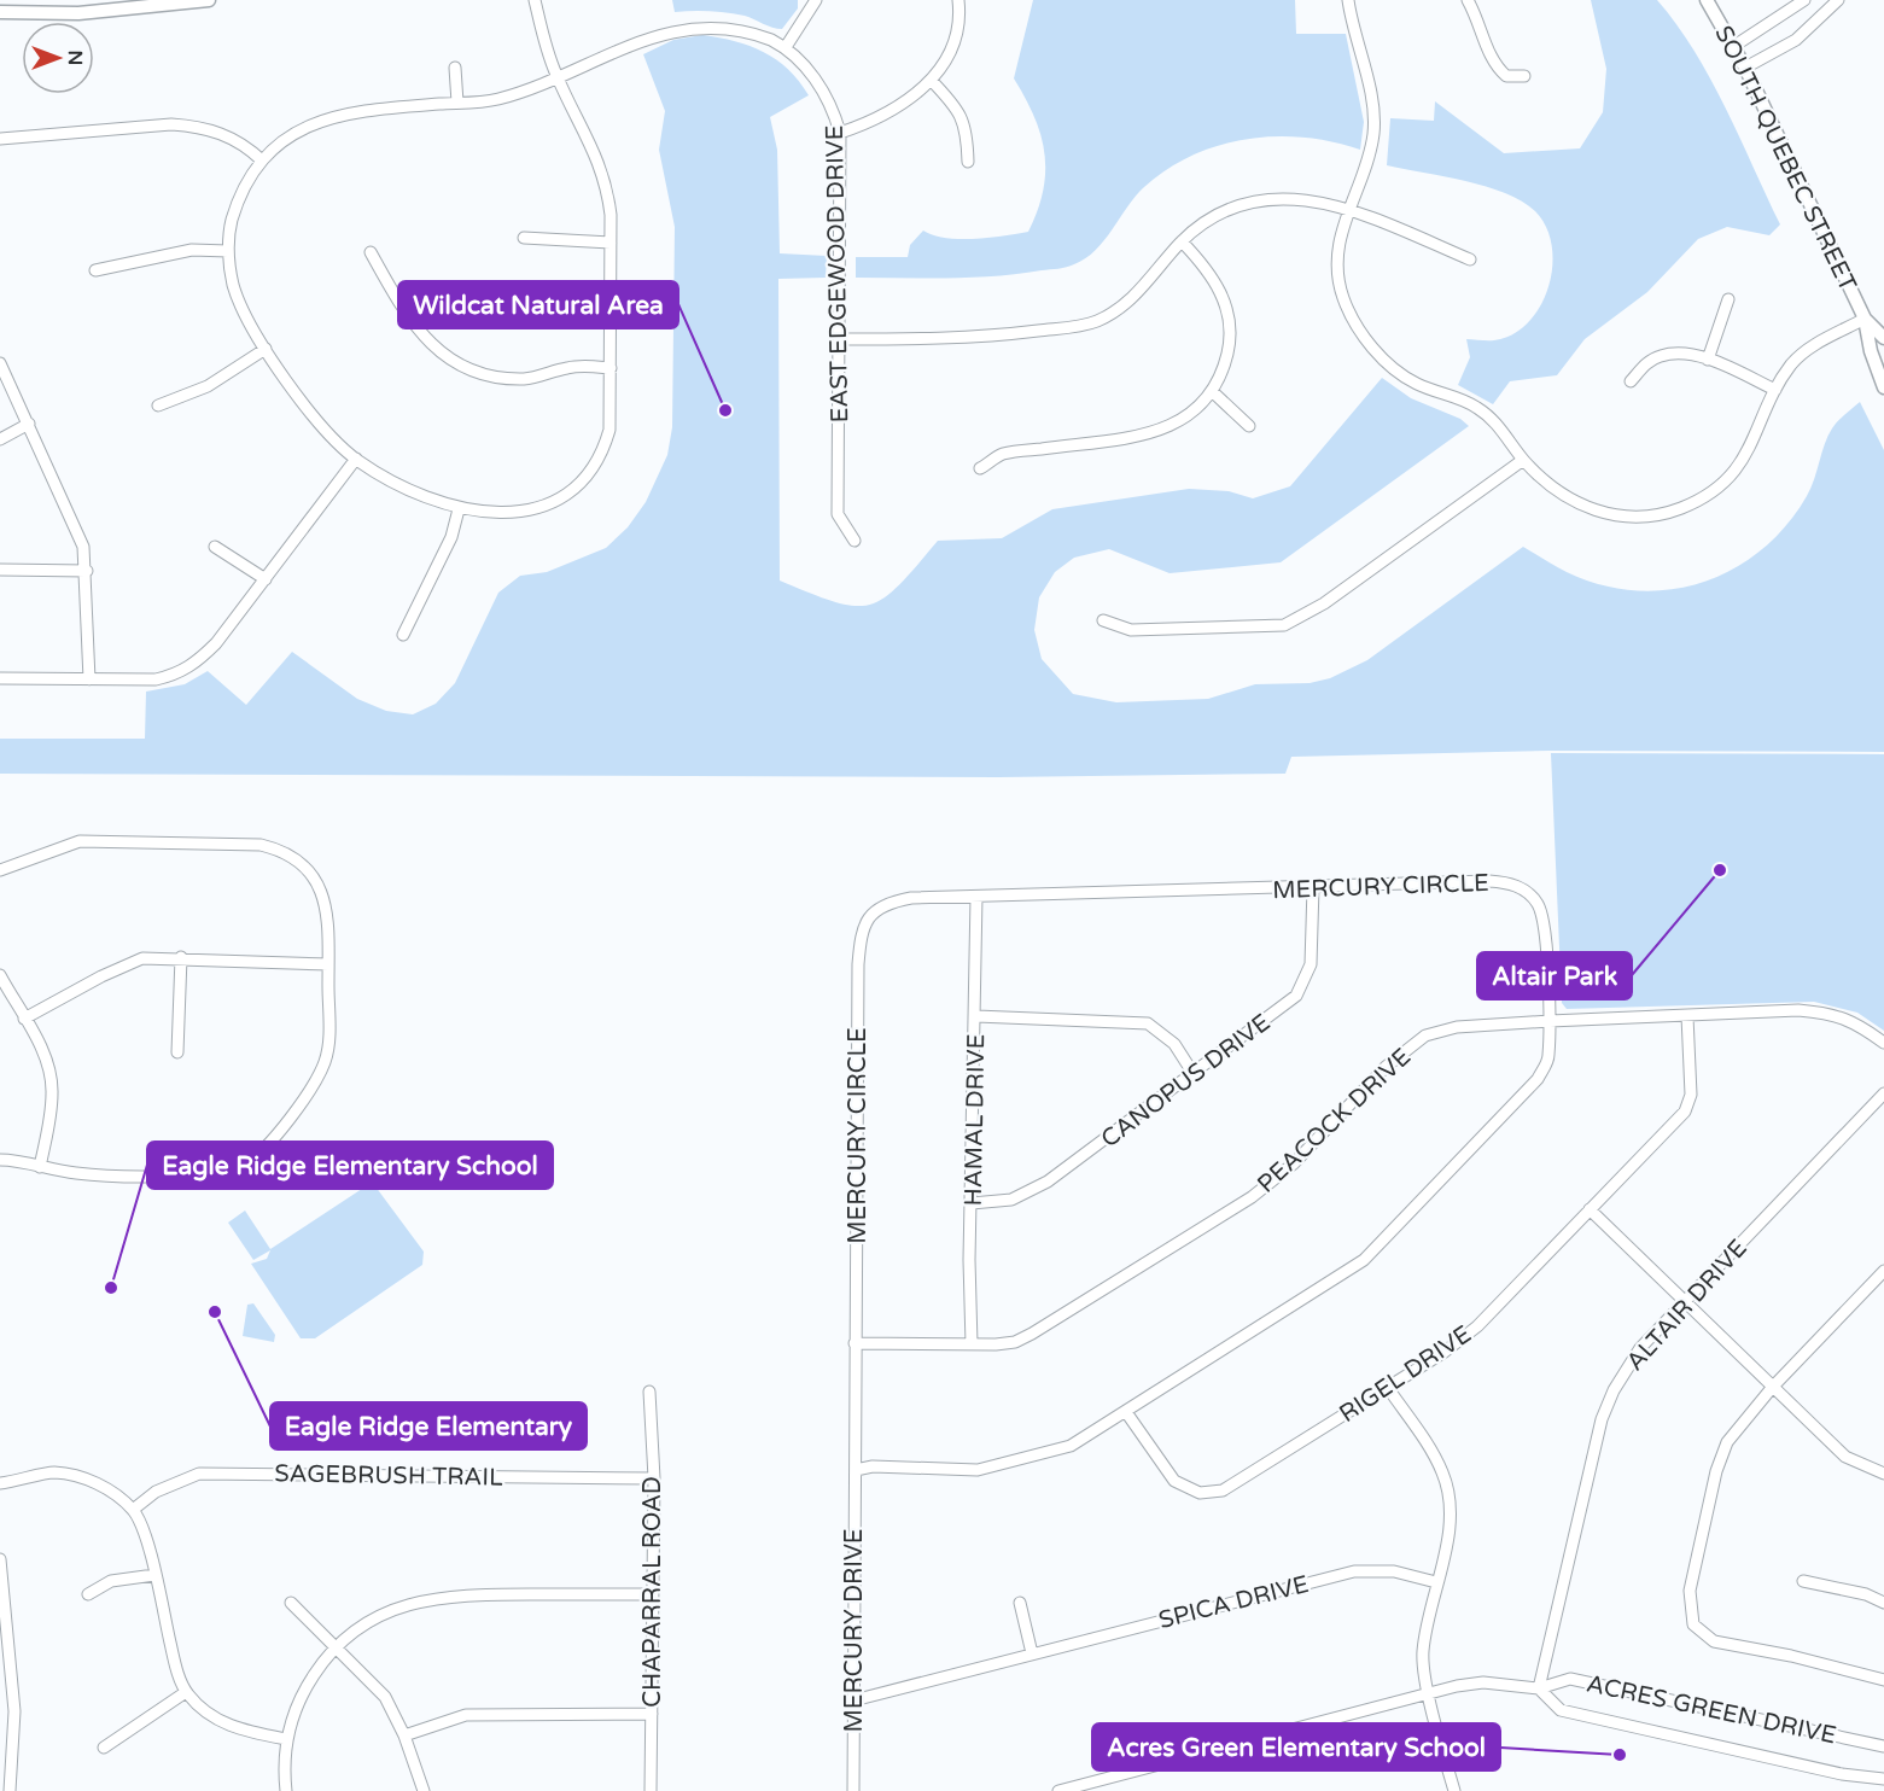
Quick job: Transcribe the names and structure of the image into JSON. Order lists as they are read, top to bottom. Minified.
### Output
{"streets":{"main road":["SOUTH QUEBEC STREET"],"street":["EAST EDGEWOOD DRIVE","MERCURY CIRCLE","CANOPUS DRIVE","HAMAL DRIVE","PEACOCK DRIVE","ALTAIR DRIVE","RIGEL DRIVE","SAGEBRUSH TRAIL","CHAPARRAL ROAD","SPICA DRIVE","MERCURY DRIVE","ACRES GREEN DRIVE"]},"crossings":[["MERCURY CIRCLE","CANOPUS DRIVE"],["MERCURY CIRCLE","HAMAL DRIVE"],["MERCURY CIRCLE","PEACOCK DRIVE"],["MERCURY CIRCLE","RIGEL DRIVE"],["MERCURY CIRCLE","MERCURY DRIVE"],["CANOPUS DRIVE","HAMAL DRIVE"],["HAMAL DRIVE","PEACOCK DRIVE"],["PEACOCK DRIVE","RIGEL DRIVE"],["ALTAIR DRIVE","ACRES GREEN DRIVE"],["SAGEBRUSH TRAIL","CHAPARRAL ROAD"],["SPICA DRIVE","MERCURY DRIVE"]],"places":["Wildcat Natural Area","Altair Park","Eagle Ridge Elementary School","Eagle Ridge Elementary","Acres Green Elementary School"],"north":"right"}
